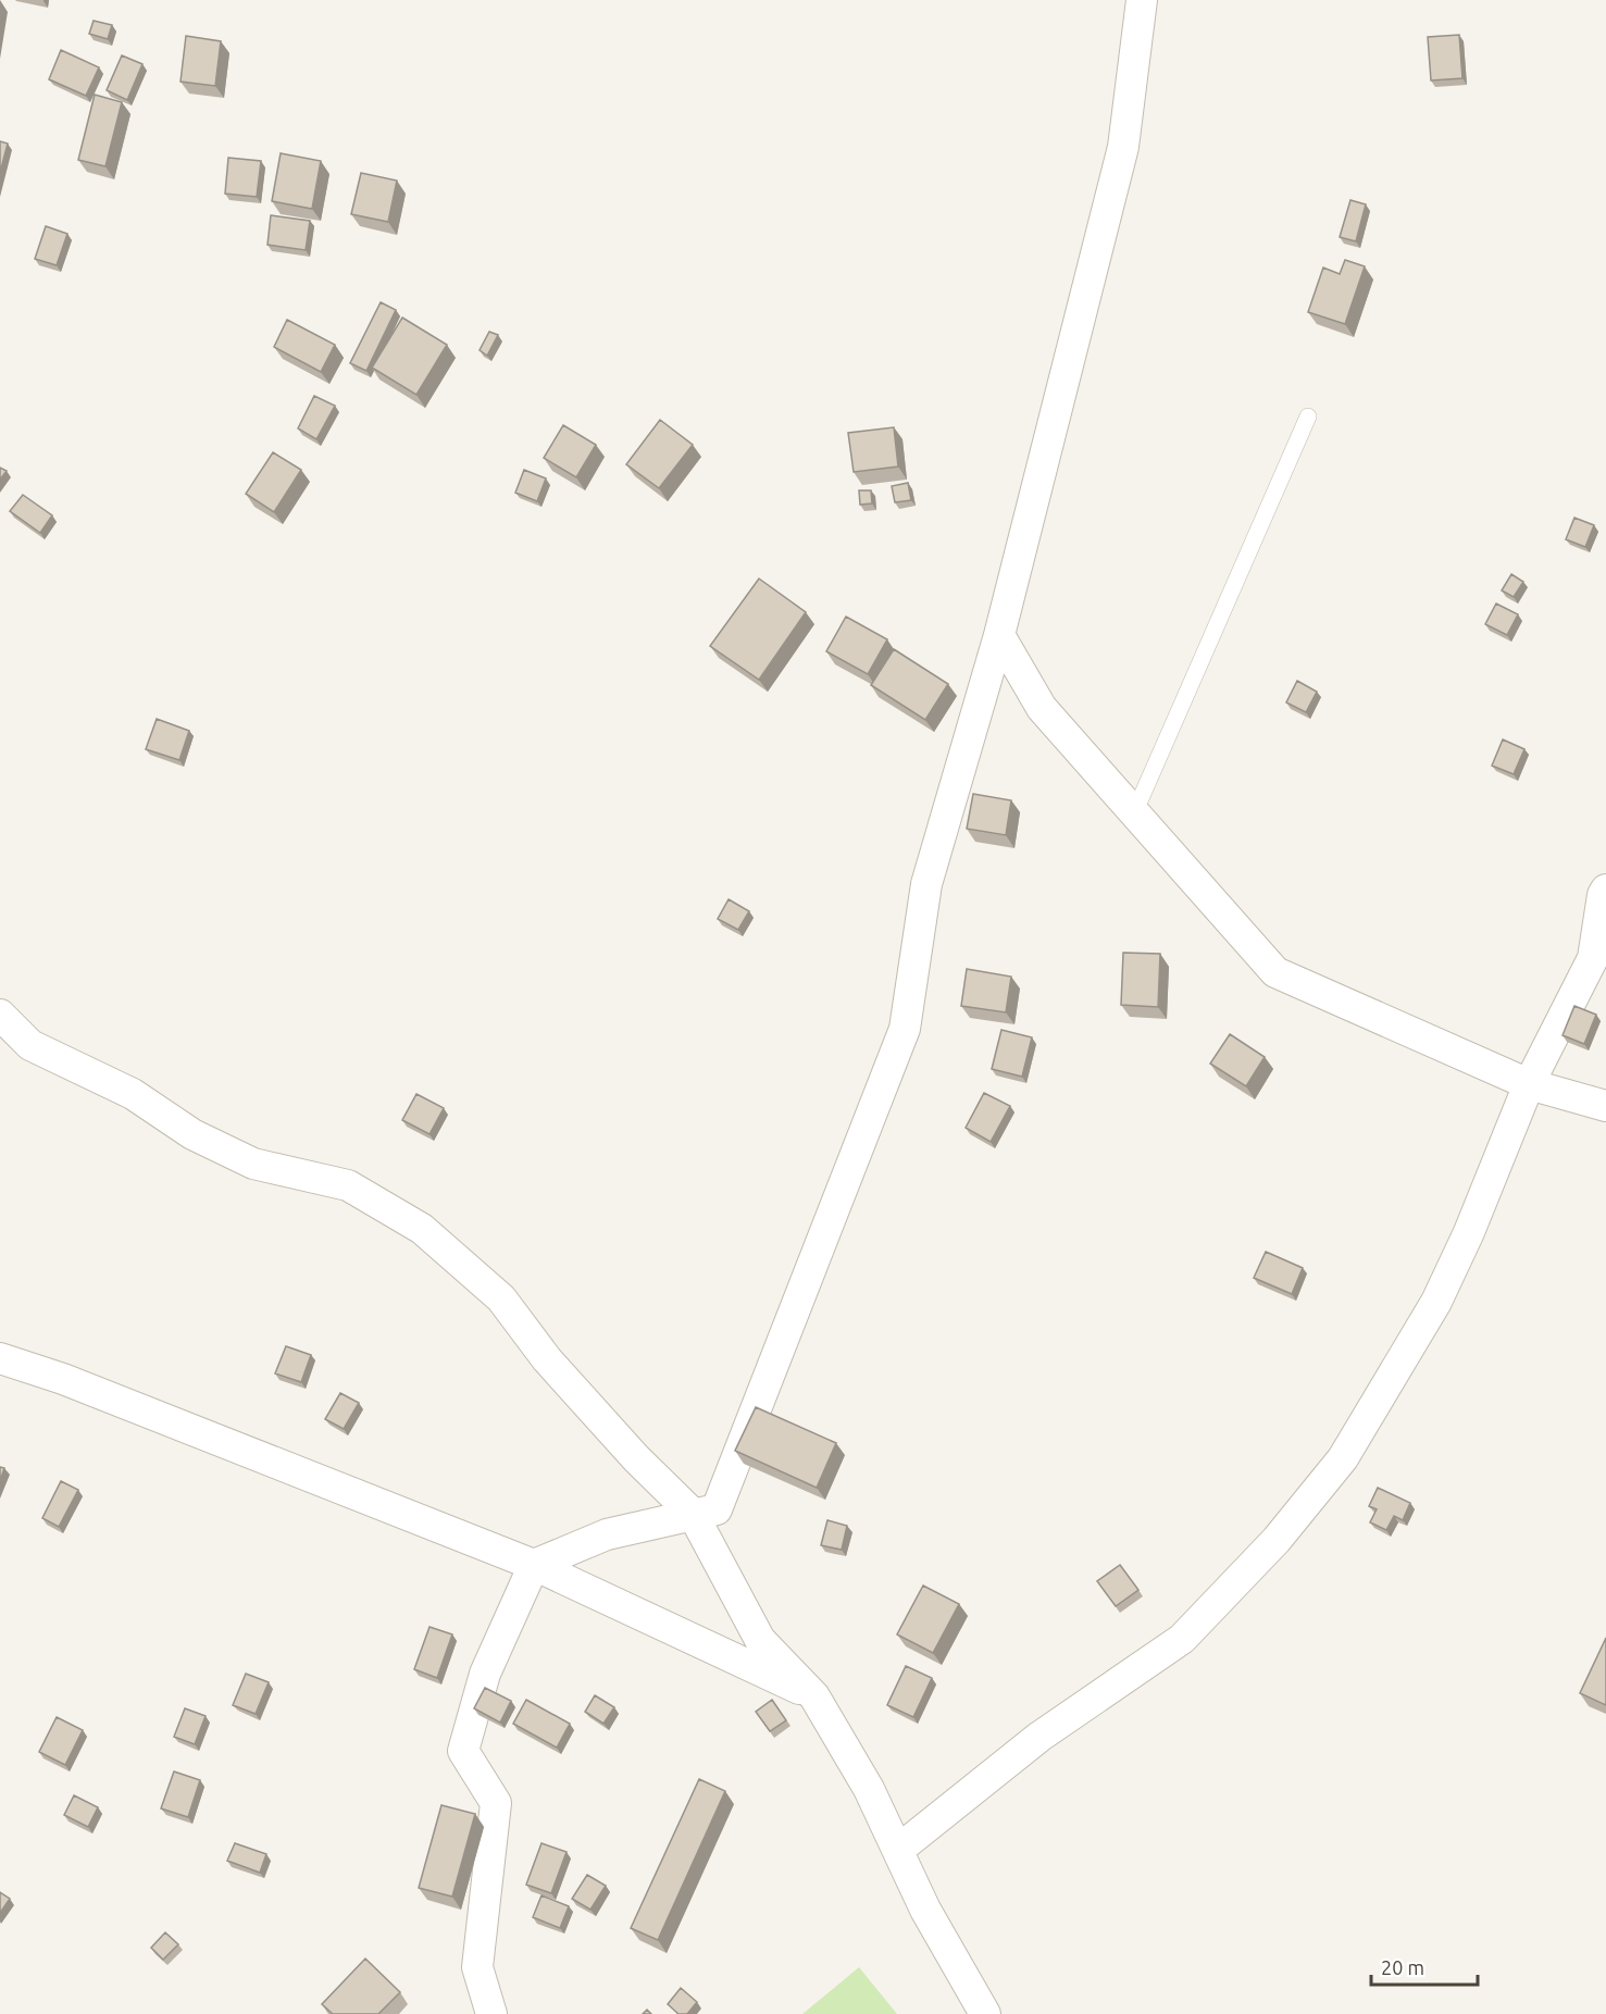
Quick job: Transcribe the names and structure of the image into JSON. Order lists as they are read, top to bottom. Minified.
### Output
{"scale_bar":"20 m"}
